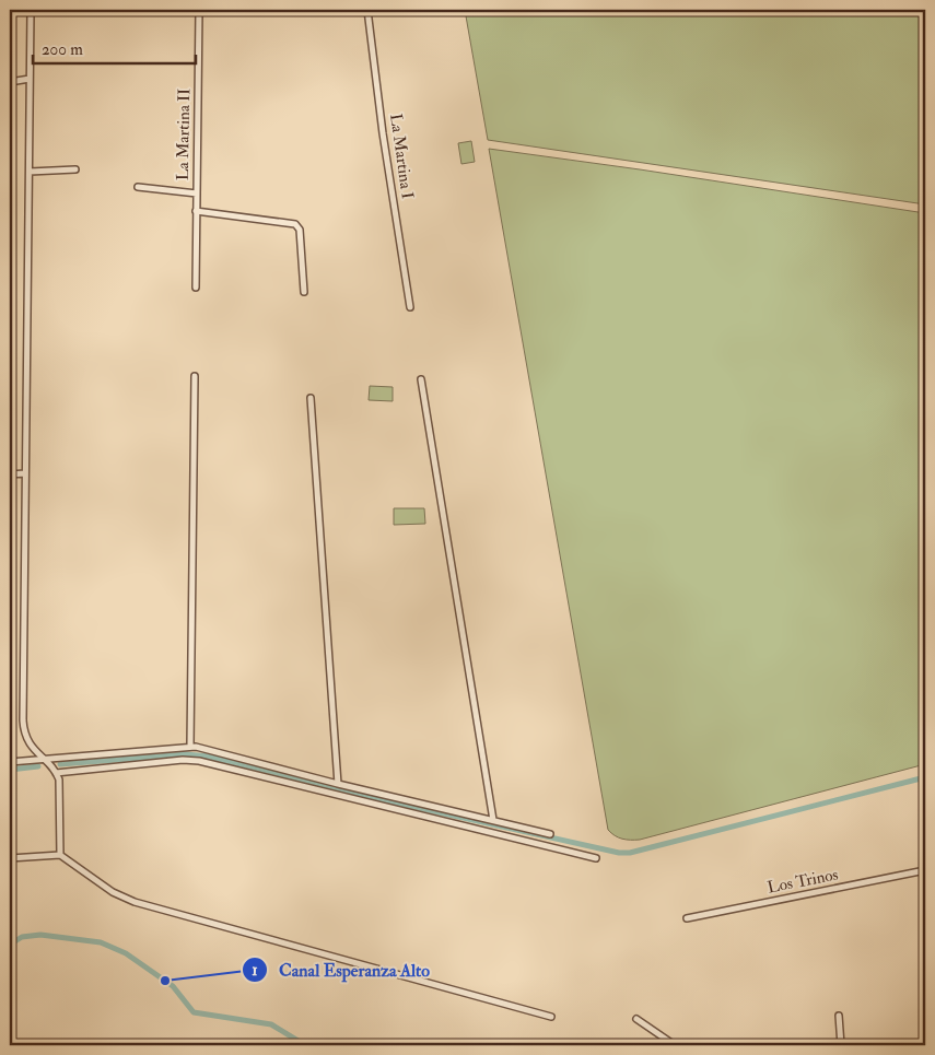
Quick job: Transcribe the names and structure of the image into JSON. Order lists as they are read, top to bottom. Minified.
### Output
{"streets":{"street":["La Martina II","La Martina I","Los Trinos"]},"places":["Canal Esperanza Alto"],"scale_bar":"200 m"}
